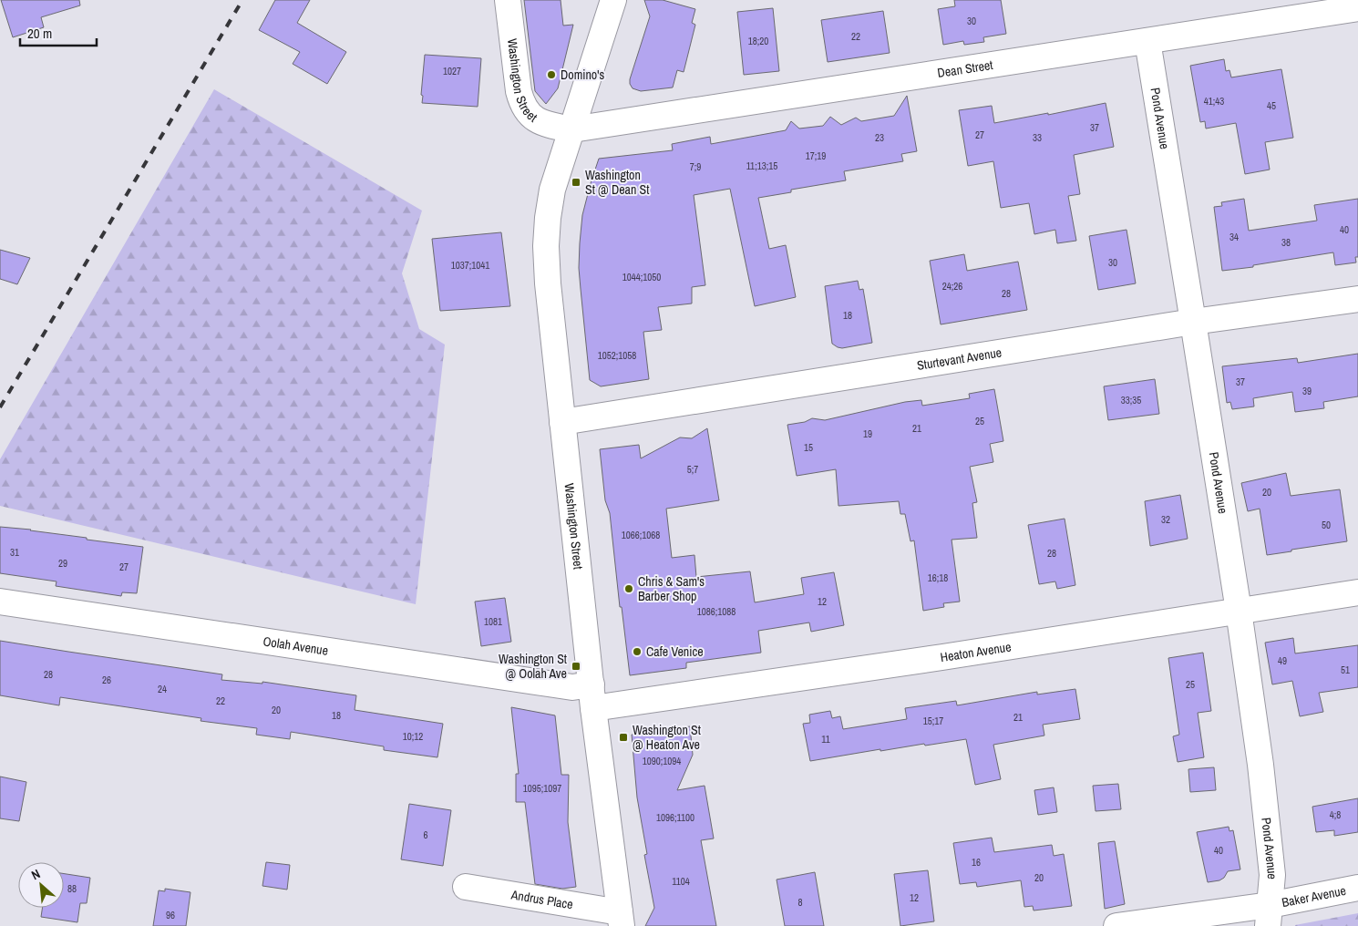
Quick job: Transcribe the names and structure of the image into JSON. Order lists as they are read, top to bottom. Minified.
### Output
{"streets":{"street":["Dean Street","Washington Street","Pond Avenue","Sturtevant Avenue","Oolah Avenue","Heaton Avenue","Baker Avenue","Andrus Place"]},"crossings":[["Dean Street","Washington Street"],["Dean Street","Pond Avenue"],["Washington Street","Sturtevant Avenue"],["Washington Street","Oolah Avenue"],["Washington Street","Heaton Avenue"],["Washington Street","Andrus Place"],["Pond Avenue","Sturtevant Avenue"],["Pond Avenue","Heaton Avenue"],["Pond Avenue","Baker Avenue"],["Oolah Avenue","Heaton Avenue"]],"places":{"other":["Domino's","Chris & Sam's Barber Shop","Cafe Venice"],"transit":["Washington St @ Dean St","Washington St @ Oolah Ave","Washington St @ Heaton Ave"]},"house_numbers":["30","22","18;20","1027","41;43","45","37","27","23","33","17;19","11;13;15","7;9","40","34","38","30","1037;1041","1044;1050","24;26","28","18","1052;1058","37","39","33;35","25","21","19","15","5;7","20","32","50","1066;1068","31","28","29","27","16;18","12","1086;1088","1081","49","51","28","26","25","24","22","20","18","21","15;17","10;12","11","1090;1094","1095;1097","4;8","1096;1100","6","40","16","20","1104","88","12","8","96"],"scale_bar":"20 m","north":"top left"}
